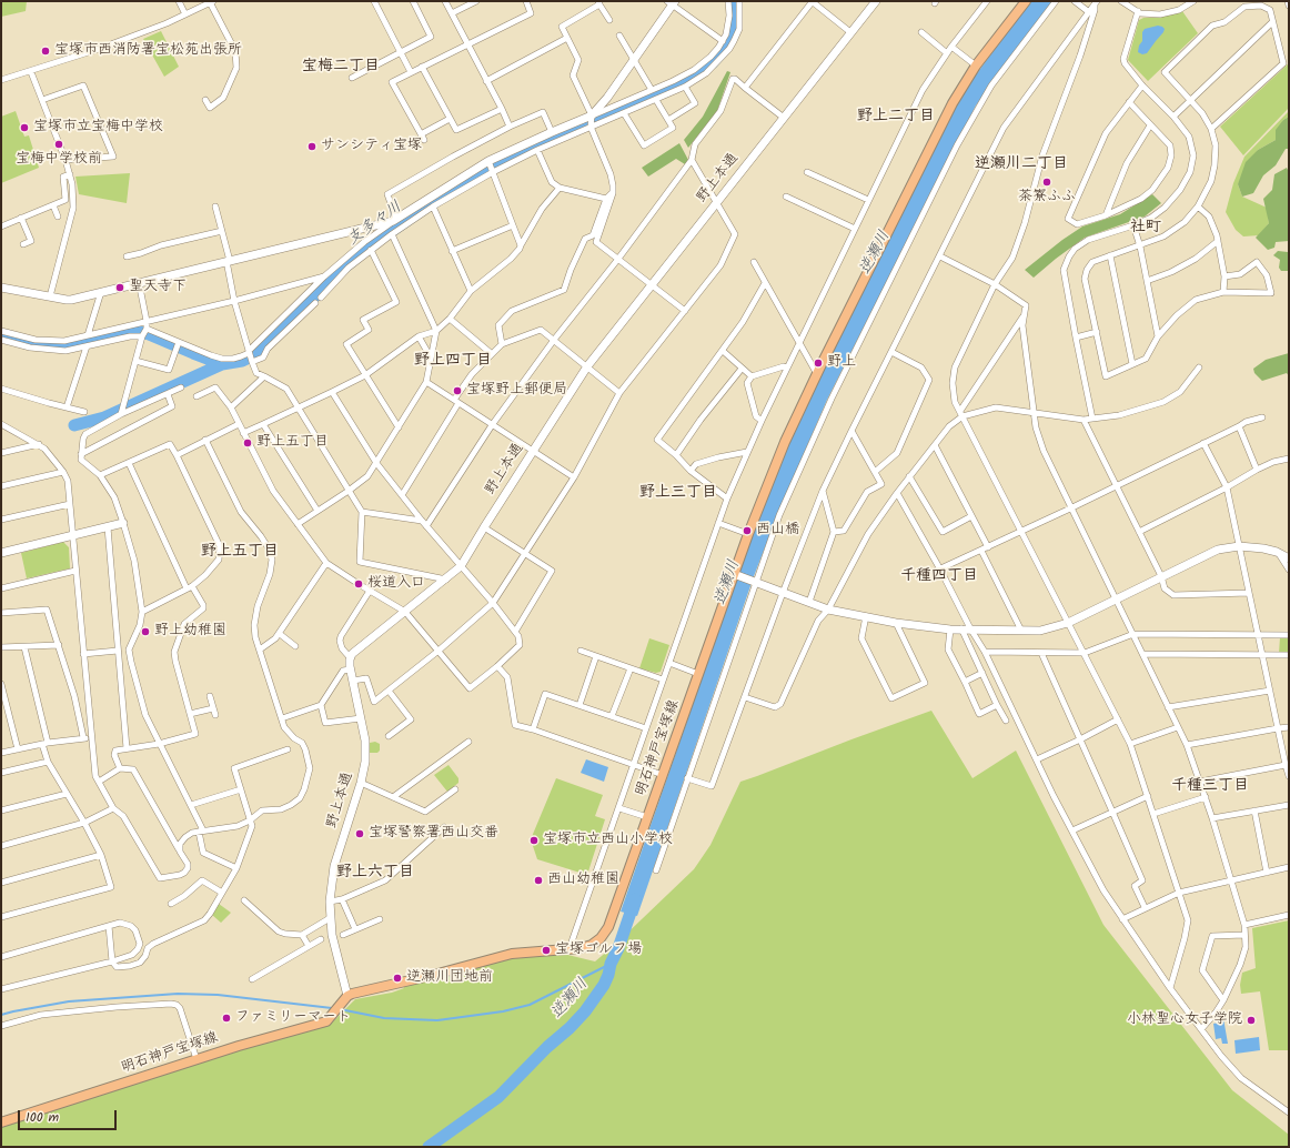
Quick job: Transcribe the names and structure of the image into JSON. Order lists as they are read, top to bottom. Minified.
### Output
{"streets":{"main road":["明石神戸宝塚線"],"street":["野上本通"]},"crossings":[["野上本通","明石神戸宝塚線"]],"districts":["宝梅二丁目","野上二丁目","逆瀬川二丁目","社町","野上四丁目","野上三丁目","野上五丁目","千種四丁目","千種三丁目","野上六丁目"],"water":["支多々川","逆瀬川"],"places":["宝塚市西消防署宝松苑出張所","宝塚市立宝梅中学校","宝梅中学校前","サンシティ宝塚","茶寮ふふ","聖天寺下","野上","宝塚野上郵便局","野上五丁目","西山橋","桜道入口","野上幼稚園","宝塚警察署西山交番","宝塚市立西山小学校","西山幼稚園","宝塚ゴルフ場","逆瀬川団地前","ファミリーマート","小林聖心女子学院"],"scale_bar":"100 m"}
